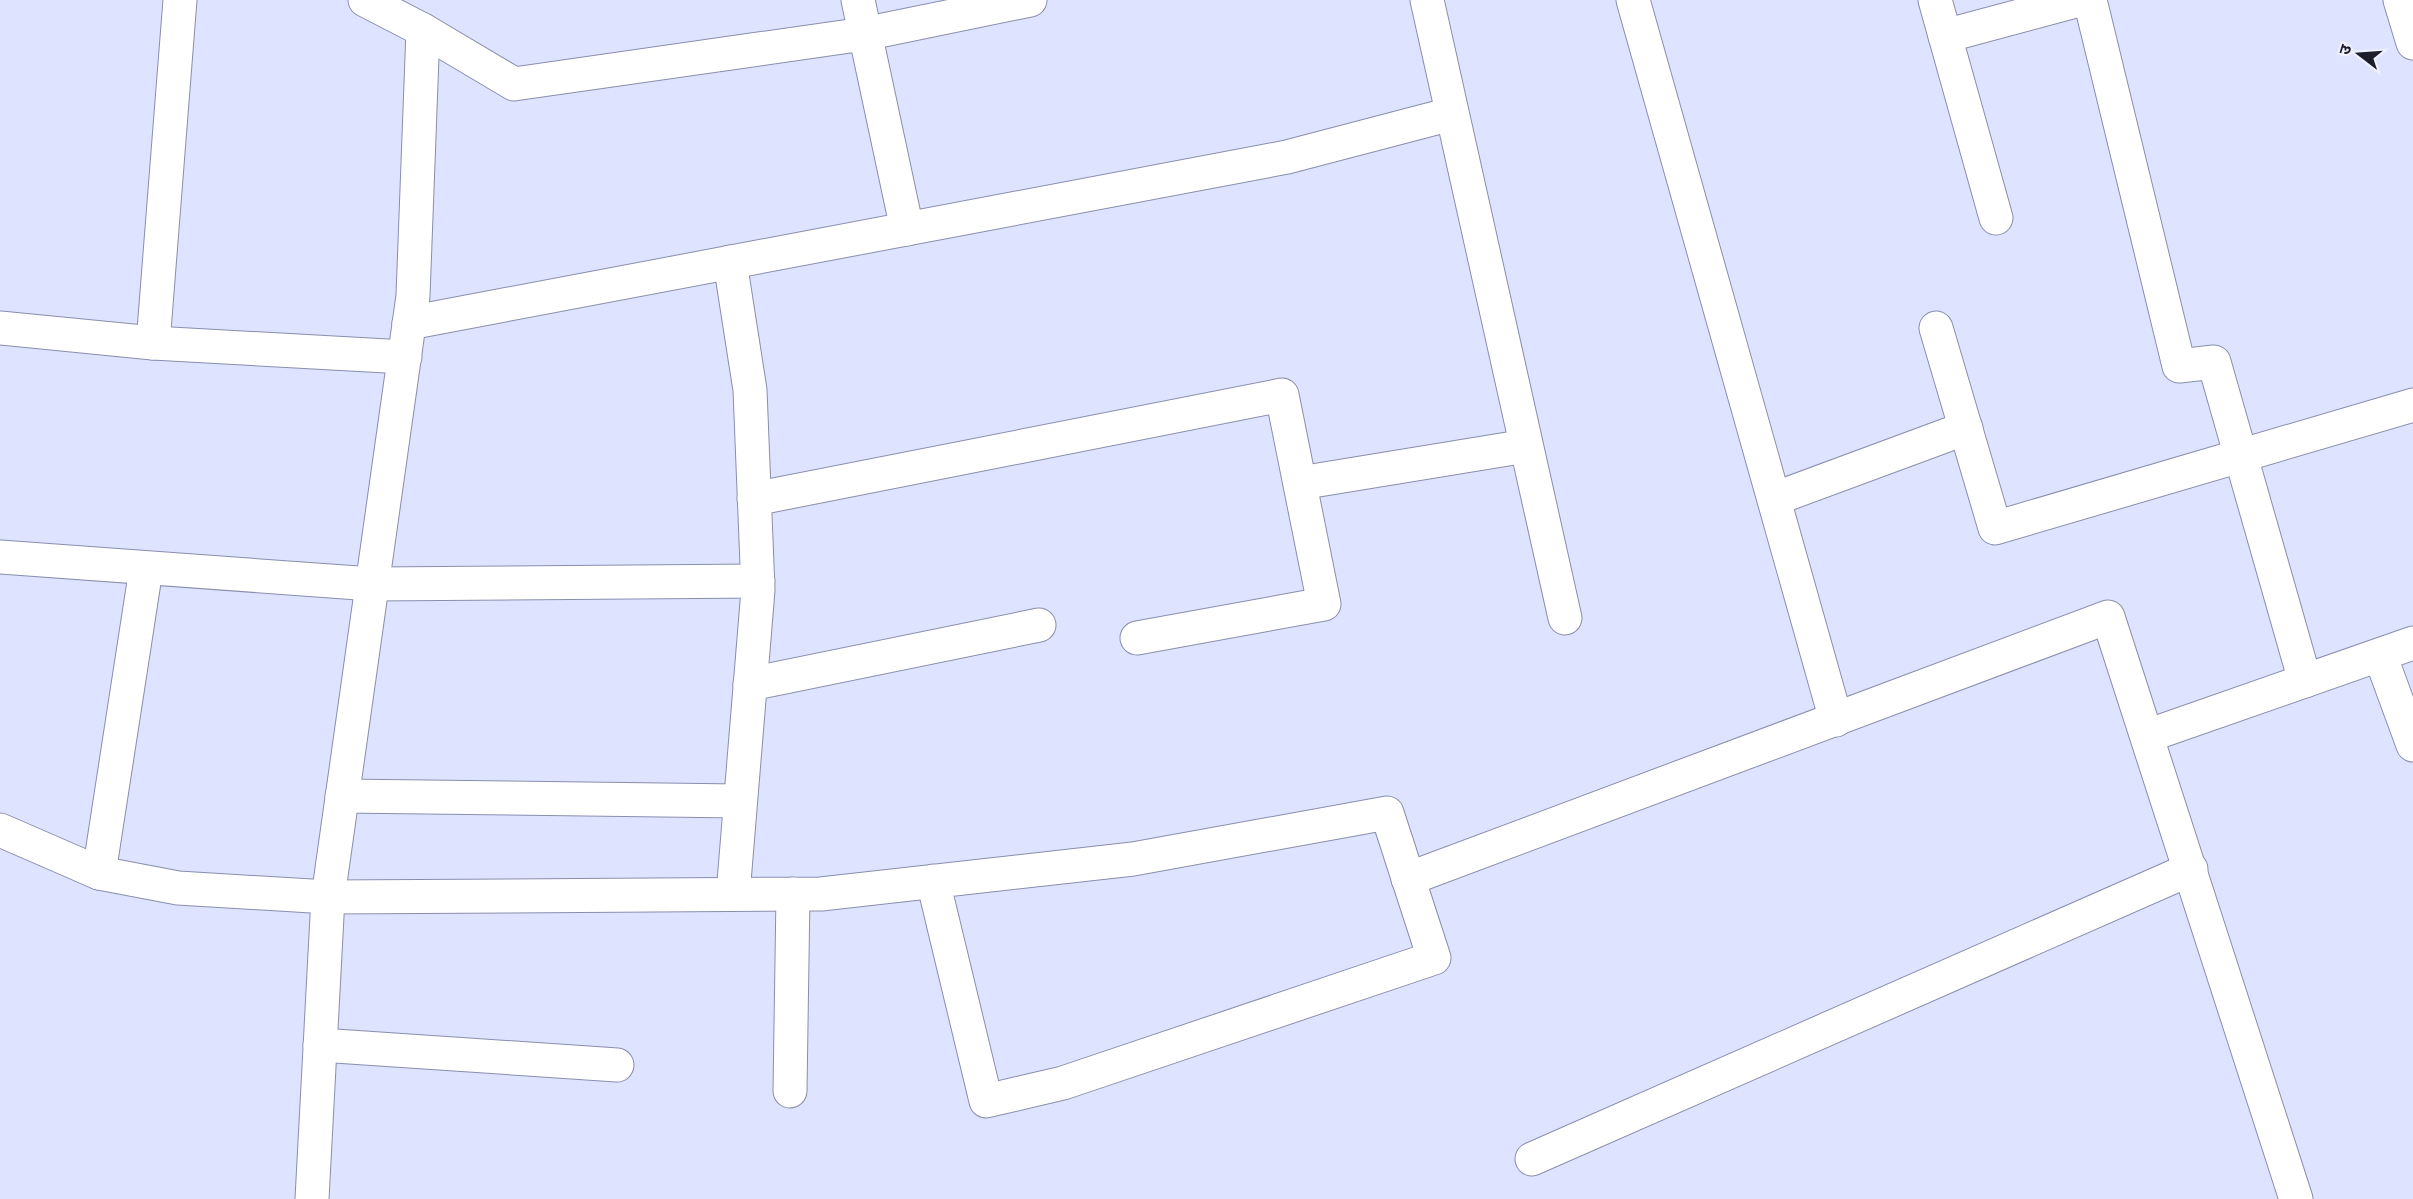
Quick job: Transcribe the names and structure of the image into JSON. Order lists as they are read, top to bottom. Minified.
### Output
{"north":"left"}
